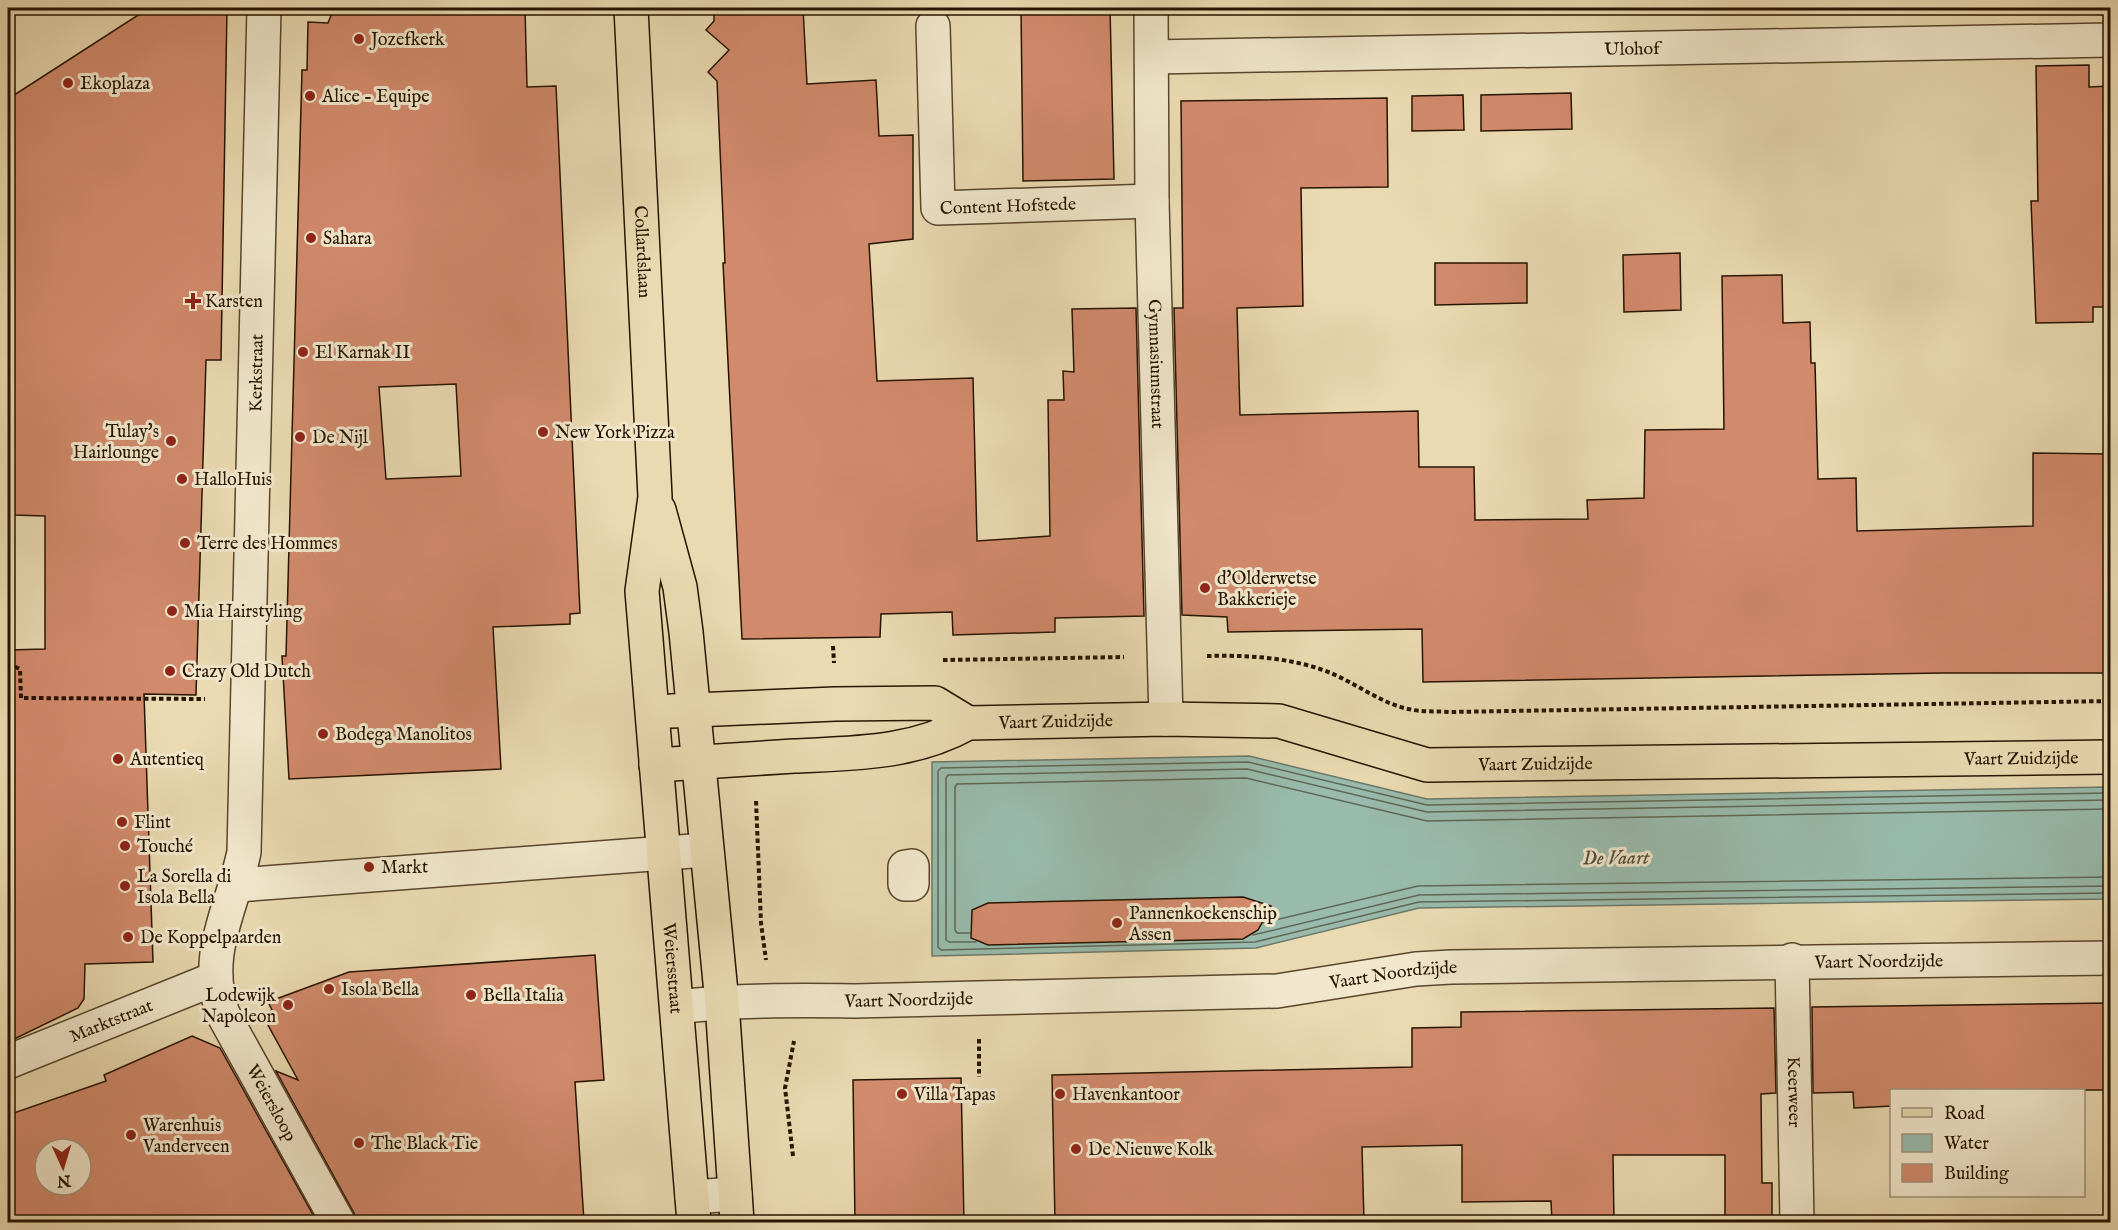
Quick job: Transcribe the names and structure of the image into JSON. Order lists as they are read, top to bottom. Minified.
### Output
{"streets":{"main road":["Collardslaan","Vaart Zuidzijde","Weiersstraat"],"street":["Ulohof","Content Hofstede","Gymnasiumstraat","Kerkstraat","Vaart Noordzijde","Marktstraat","Keerweer","Weiersloop"]},"crossings":[["Ulohof","Gymnasiumstraat"],["Content Hofstede","Gymnasiumstraat"],["Collardslaan","Vaart Zuidzijde"],["Collardslaan","Weiersstraat"],["Gymnasiumstraat","Vaart Zuidzijde"],["Vaart Zuidzijde","Weiersstraat"],["Vaart Noordzijde","Weiersstraat"],["Vaart Noordzijde","Keerweer"],["Marktstraat","Weiersloop"]],"water":["De Vaart"],"places":{"other":["Jozefkerk","Ekoplaza","Alice - Equipe","Sahara","El Karnak II","New York Pizza","De Nijl","Tulay's Hairlounge","HalloHuis","Terre des Hommes","d'Olderwetse Bakkerieje","Mia Hairstyling","Crazy Old Dutch","Bodega Manolitos","Autentieq","Flint","Touché","Markt","La Sorella di Isola Bella","Pannenkoekenschip Assen","De Koppelpaarden","Isola Bella","Bella Italia","Lodewijk Napoleon","Villa Tapas","Havenkantoor","Warenhuis Vanderveen","The Black Tie","De Nieuwe Kolk"],"health":["Karsten"]},"legend":["Road","Water","Building"],"north":"bottom"}
